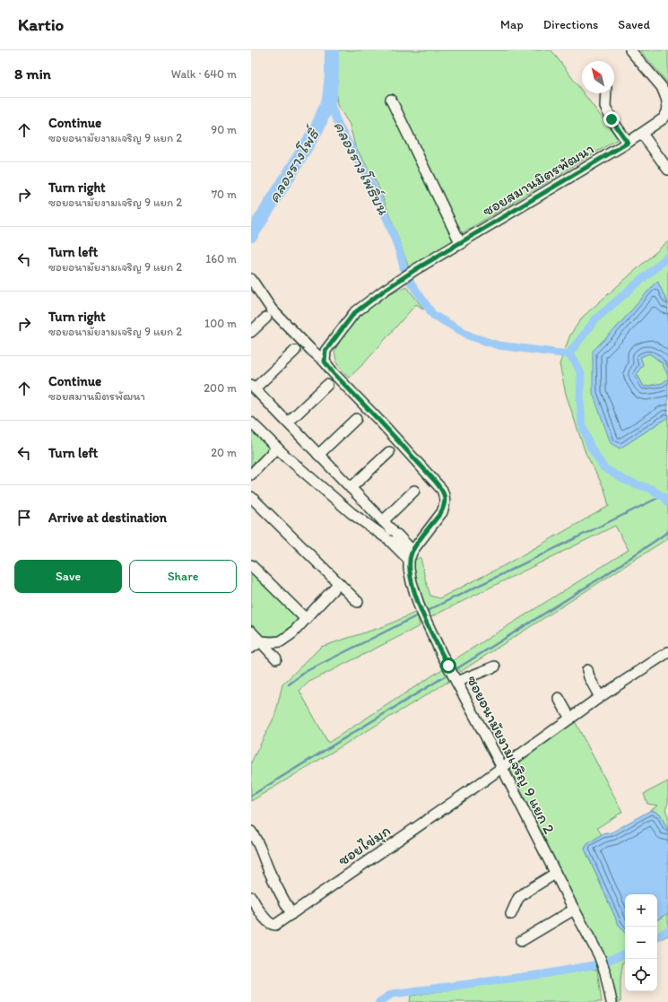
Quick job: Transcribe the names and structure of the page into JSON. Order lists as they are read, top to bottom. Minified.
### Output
{"streets":{"street":["ซอยสมานมิตรพัฒนา","ซอยอนามัยงามเจริญ 9 แยก 2","ซอยไข่มุก"]},"crossings":[["ซอยอนามัยงามเจริญ 9 แยก 2","ซอยไข่มุก"]],"water":["คลองรางโพธิ์","คลองรางโพธิ์บน"],"north":"top left","page":{"header":"Kartio","nav":["Map","Directions","Saved"],"heading":["8 min","Walk · 640 m"],"list":[["Continue","ซอยอนามัยงามเจริญ 9 แยก 2","90 m"],["Turn right","ซอยอนามัยงามเจริญ 9 แยก 2","70 m"],["Turn left","ซอยอนามัยงามเจริญ 9 แยก 2","160 m"],["Turn right","ซอยอนามัยงามเจริญ 9 แยก 2","100 m"],["Continue","ซอยสมานมิตรพัฒนา","200 m"],["Turn left","20 m"],"Arrive at destination"],"buttons":["Save","Share"],"map_buttons":["+","−"]}}
